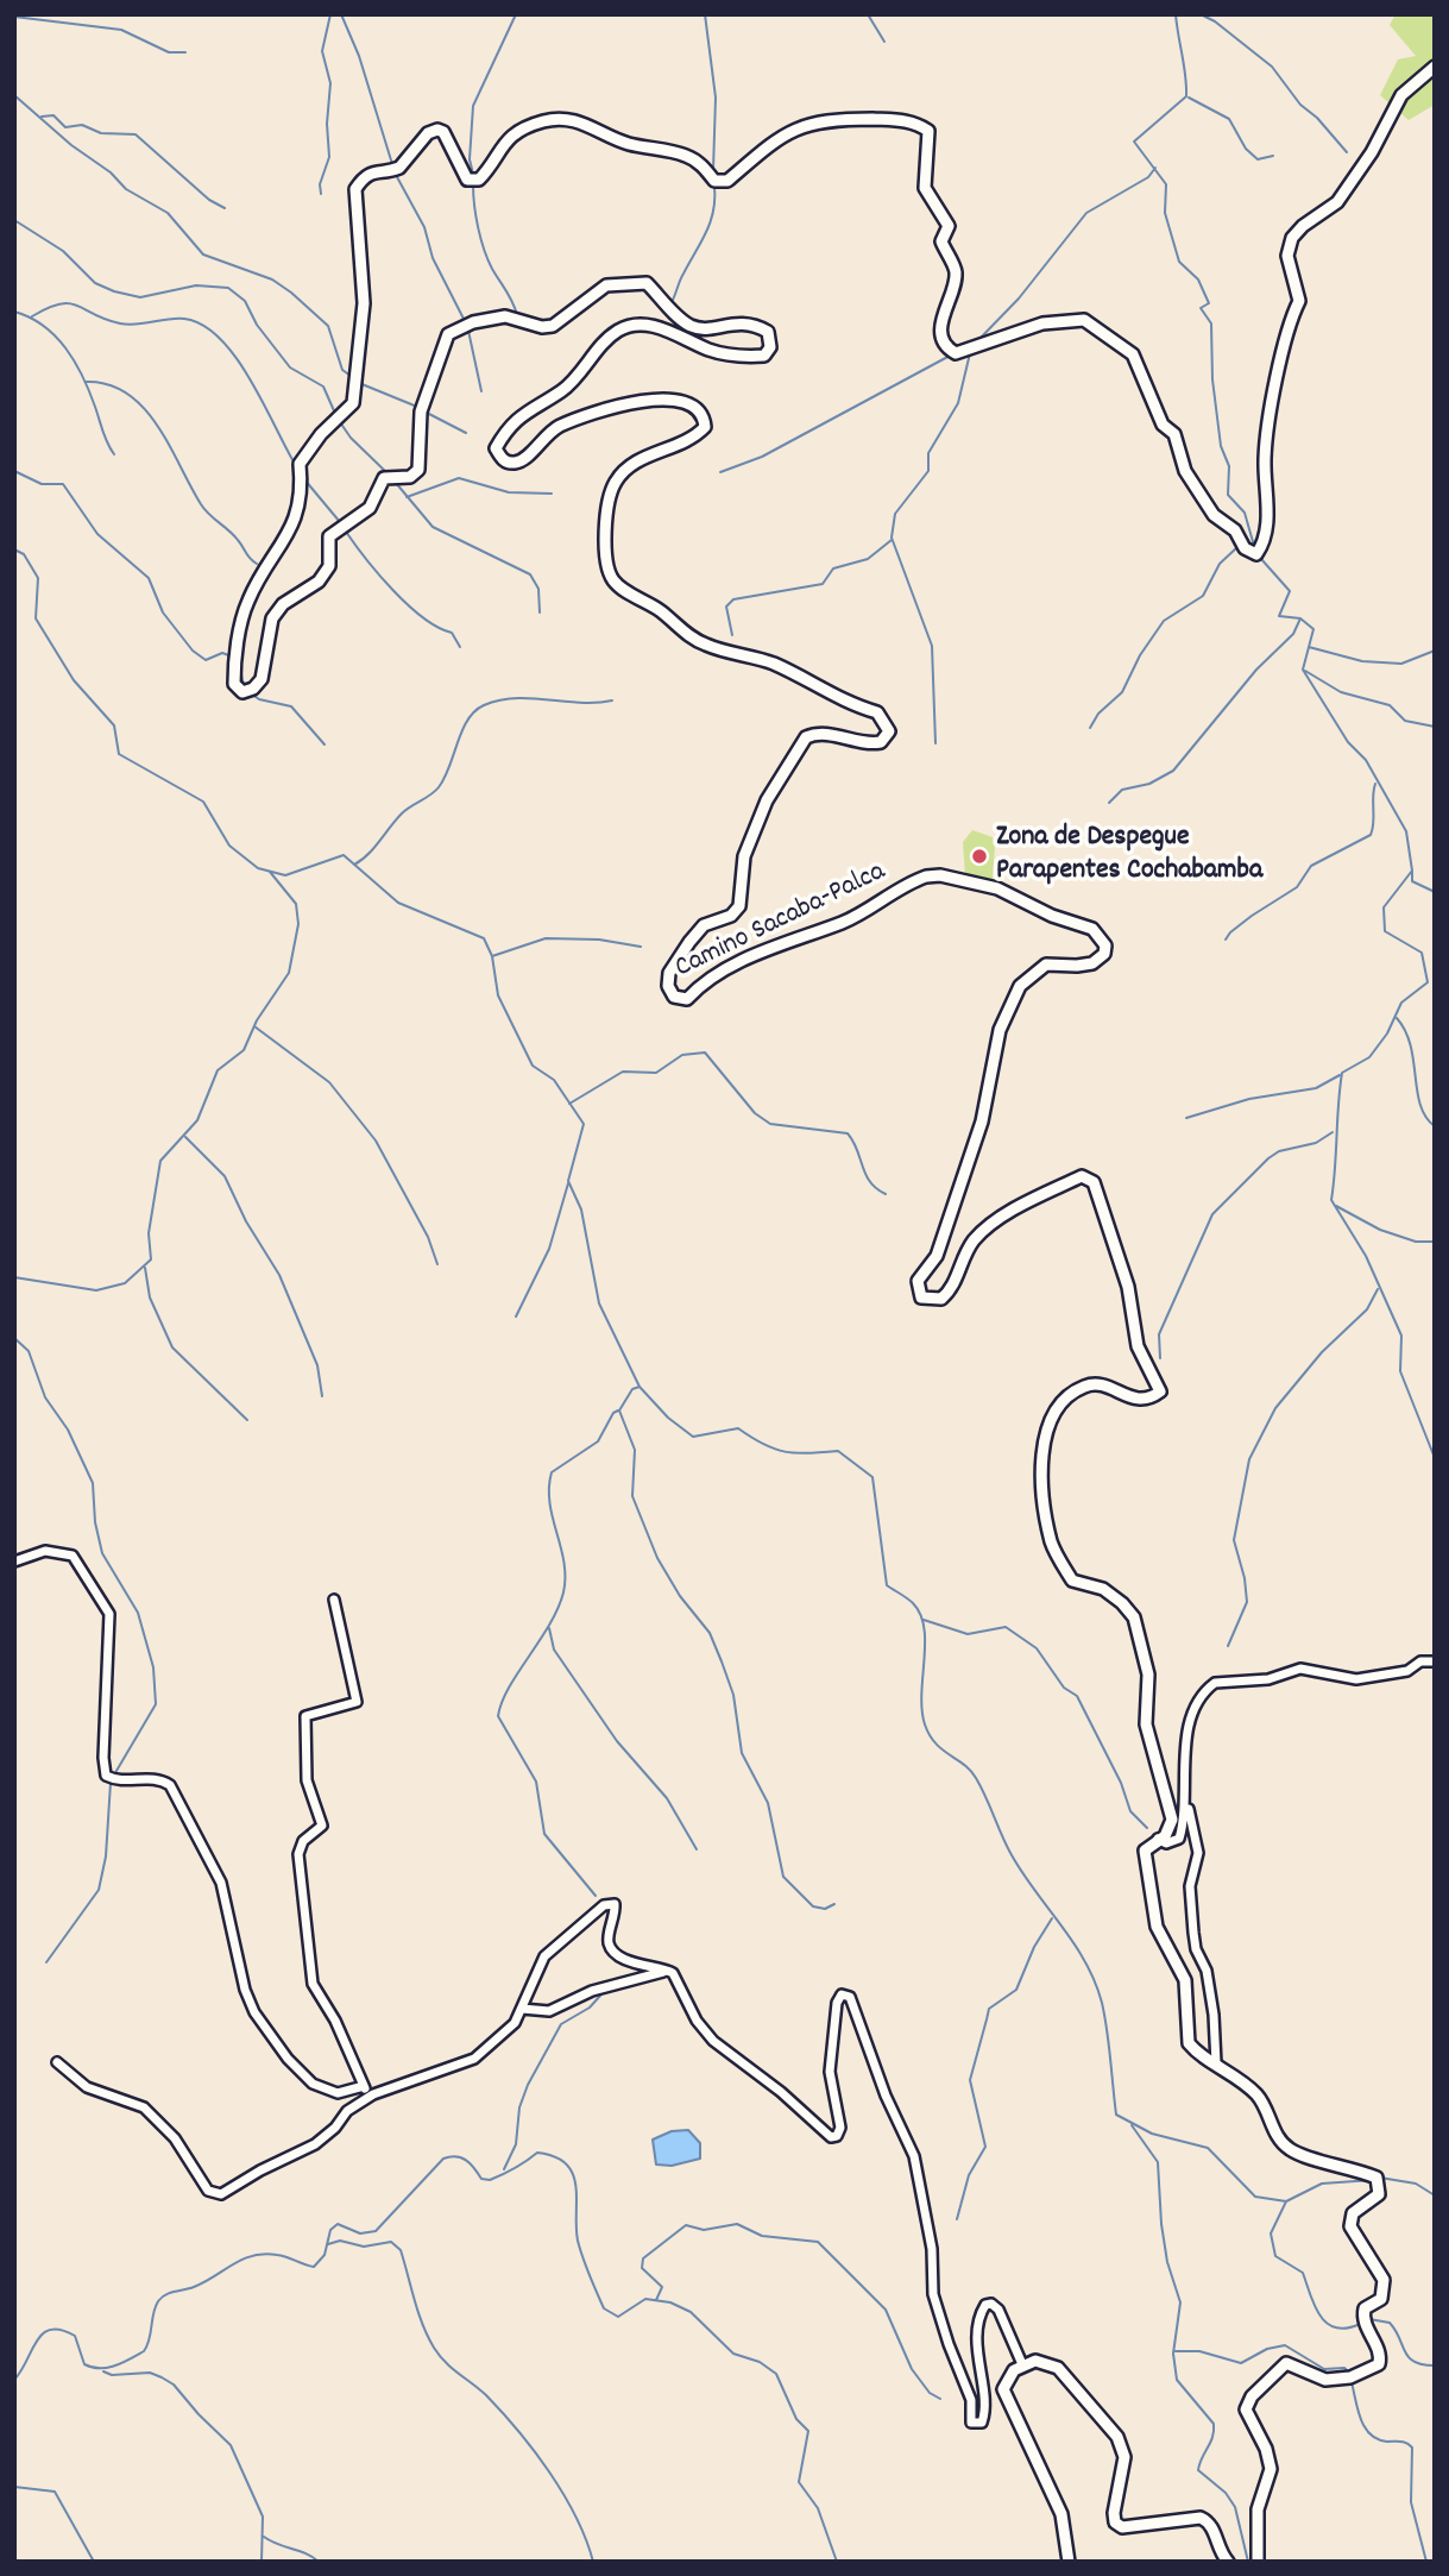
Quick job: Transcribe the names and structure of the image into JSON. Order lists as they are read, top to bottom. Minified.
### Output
{"streets":{"street":["Camino Sacaba-Palca"]},"places":["Zona de Despegue Parapentes Cochabamba"]}
